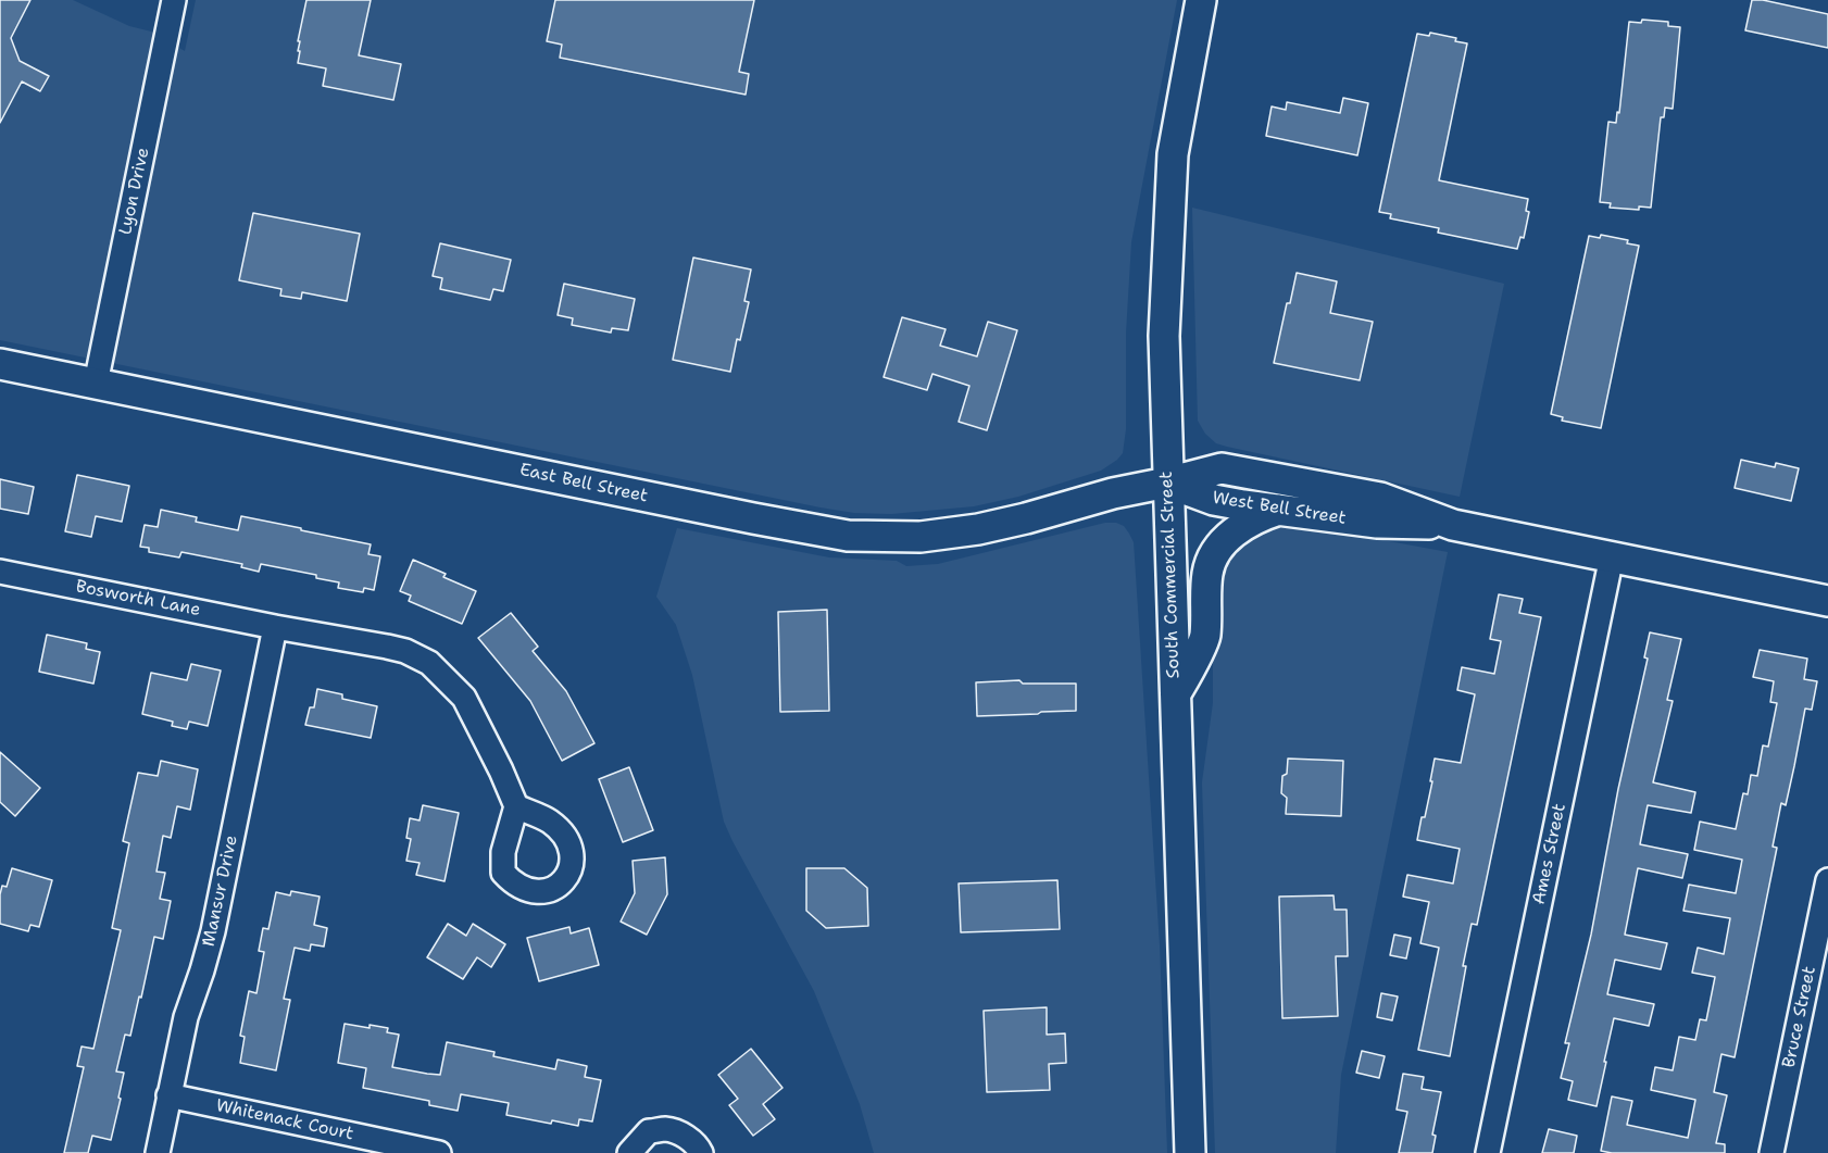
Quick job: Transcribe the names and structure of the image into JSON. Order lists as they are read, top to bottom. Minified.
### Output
{"streets":{"main road":["East Bell Street","West Bell Street","South Commercial Street"],"street":["Lyon Drive","Bosworth Lane","Ames Street","Mansur Drive","Bruce Street","Whitenack Court"]},"crossings":[["Lyon Drive","East Bell Street"],["East Bell Street","West Bell Street"],["East Bell Street","South Commercial Street"],["West Bell Street","South Commercial Street"],["West Bell Street","Ames Street"],["Bosworth Lane","Mansur Drive"],["Mansur Drive","Whitenack Court"]]}
